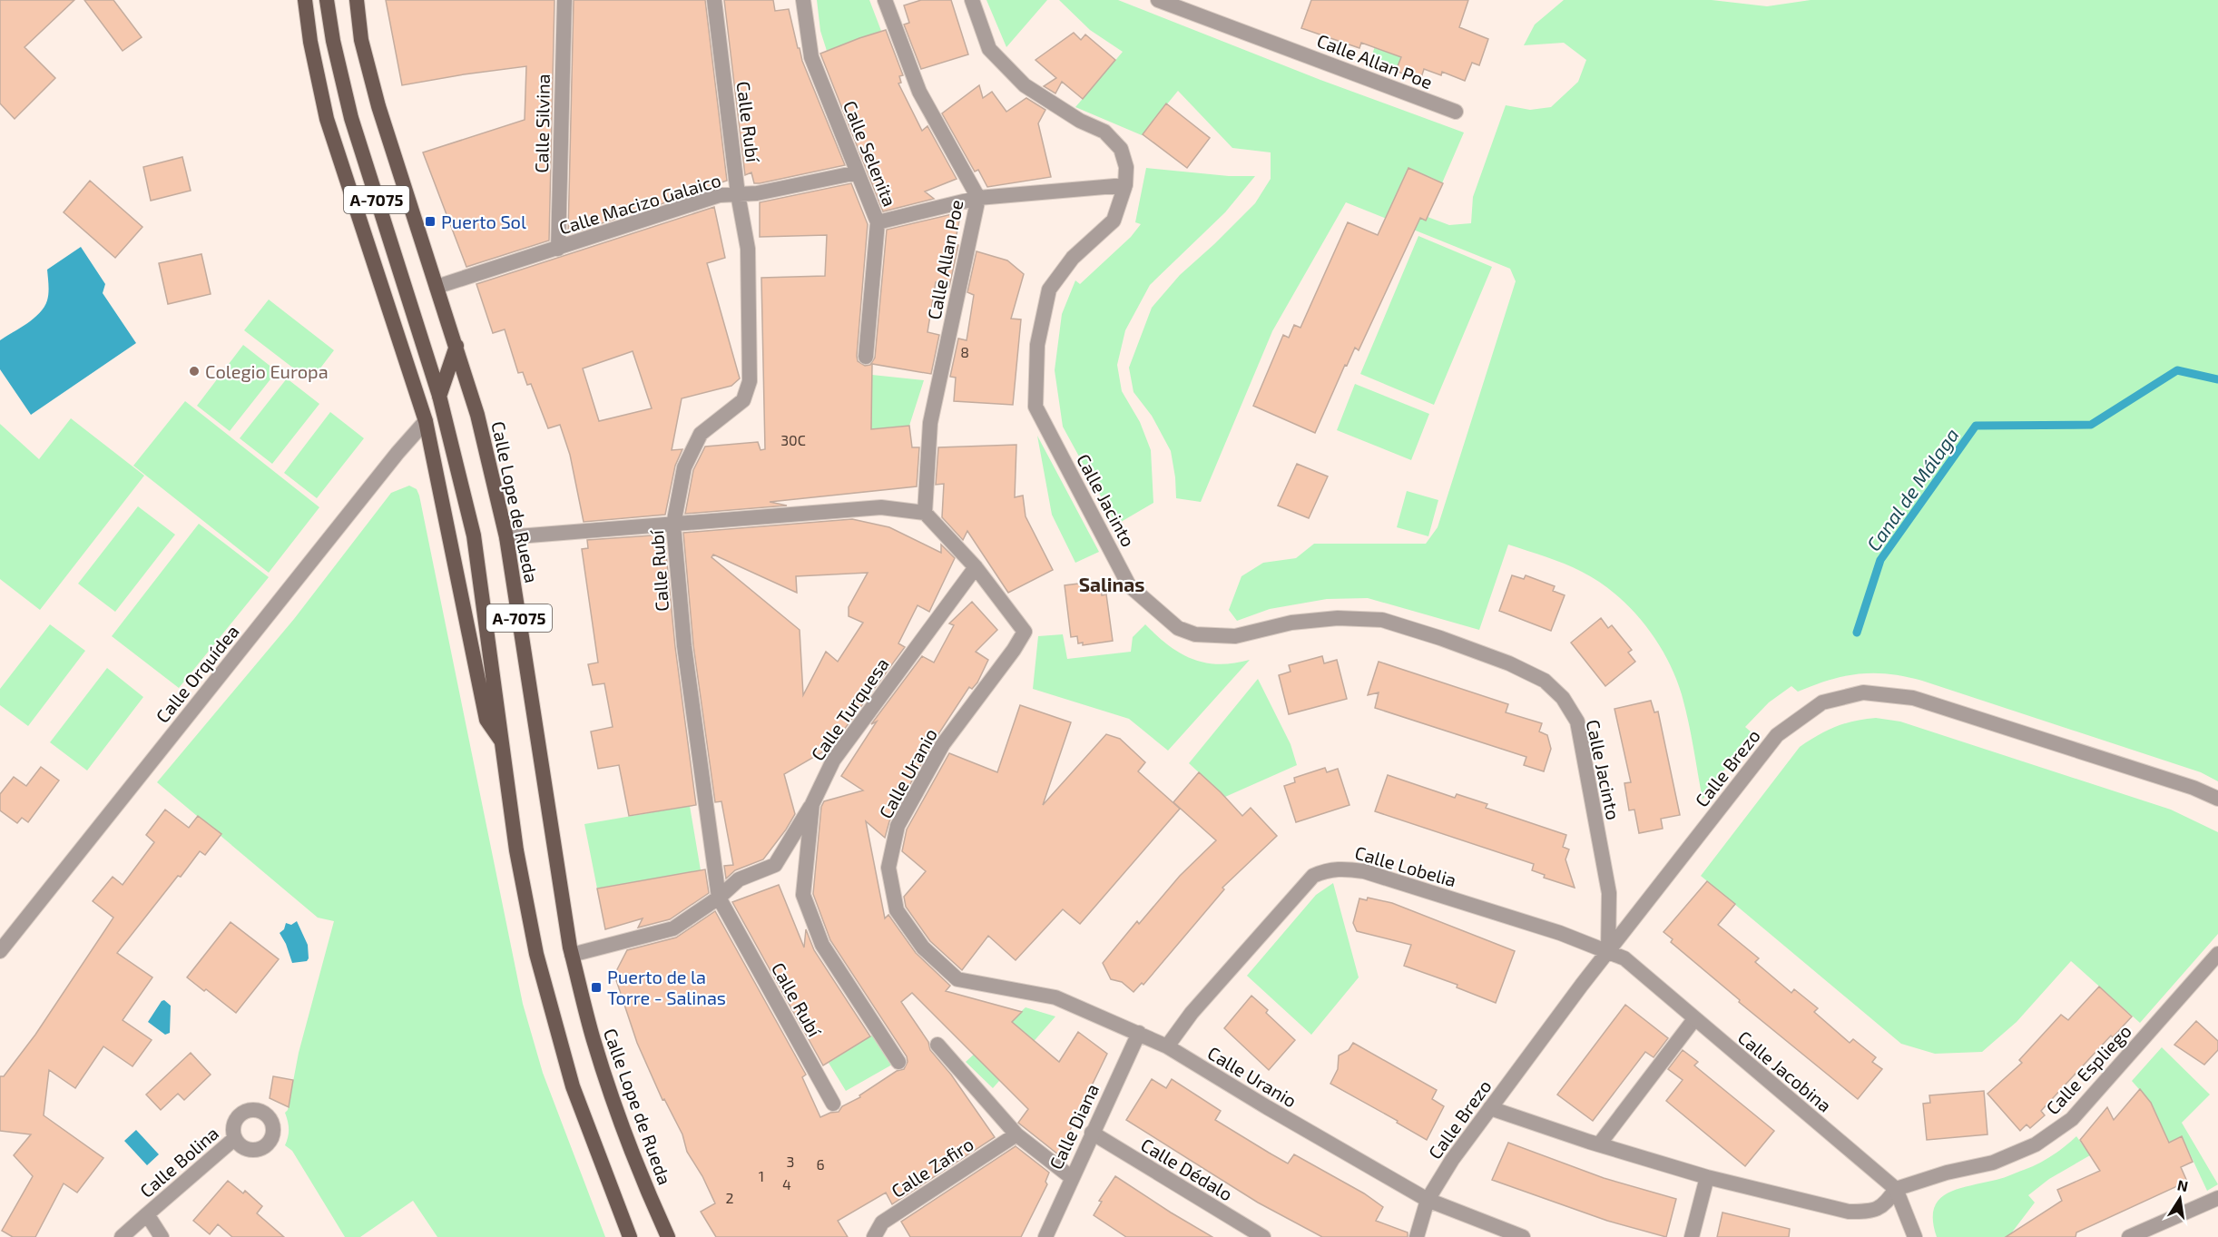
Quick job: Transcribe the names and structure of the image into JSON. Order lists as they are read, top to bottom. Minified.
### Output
{"streets":{"main road":["A-7075","Calle Lope de Rueda"],"street":["Calle Allan Poe","Calle Rubí","Calle Silvina","Calle Selenita","Calle Macizo Galaico","Calle Jacinto","Calle Orquídea","Calle Turquesa","Calle Brezo","Calle Uranio","Calle Lobelia","Calle Espliego","Calle Jacobina","Calle Diana","Calle Bolina","Calle Zafiro","Calle Dédalo"]},"crossings":[["Calle Allan Poe","Calle Uranio"],["Calle Rubí","Calle Macizo Galaico"],["Calle Silvina","Calle Macizo Galaico"],["Calle Selenita","Calle Macizo Galaico"],["Calle Macizo Galaico","Calle Lope de Rueda"],["Calle Jacinto","Calle Brezo"],["Calle Jacinto","Calle Lobelia"],["Calle Jacinto","Calle Jacobina"],["Calle Turquesa","Calle Uranio"],["Calle Brezo","Calle Uranio"],["Calle Brezo","Calle Lobelia"],["Calle Brezo","Calle Jacobina"],["Calle Uranio","Calle Lobelia"],["Calle Uranio","Calle Diana"],["Calle Lobelia","Calle Jacobina"],["Calle Espliego","Calle Jacobina"],["Calle Diana","Calle Dédalo"]],"districts":["Salinas"],"water":["Canal de Málaga"],"places":{"transit":["Puerto Sol","Puerto de la Torre - Salinas"],"other":["Colegio Europa"]},"house_numbers":["8","30C","3","6","1","4","2"],"north":"top"}
